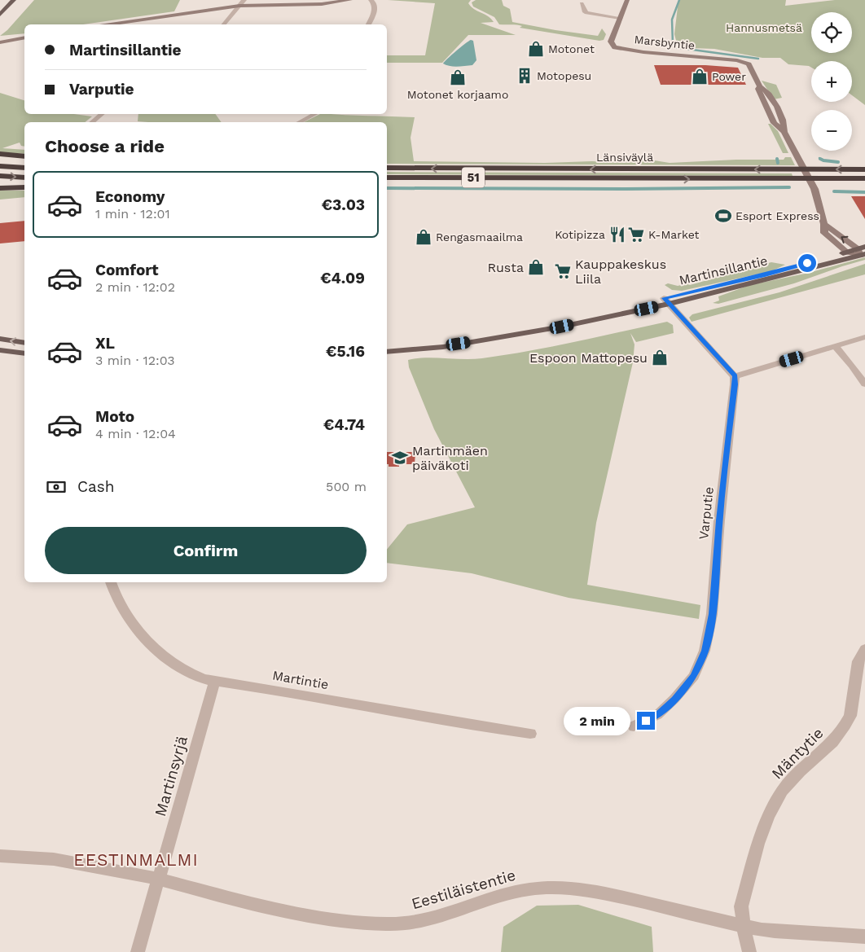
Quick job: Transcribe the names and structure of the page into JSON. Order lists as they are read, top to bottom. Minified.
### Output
{"streets":{"highway":["Länsiväylä","51"],"main road":["Marsbyntie","Martinsillantie"],"street":["Varputie","Martintie","Mäntytie","Martinsyrjä","Eestiläistentie"]},"crossings":[["Marsbyntie","Martinsillantie"],["Martintie","Martinsyrjä"],["Mäntytie","Eestiläistentie"],["Martinsyrjä","Eestiläistentie"]],"districts":["EESTINMALMI"],"parks":["Hannusmetsä"],"places":{"shop":["Motonet","Power","Motonet korjaamo","Rengasmaailma","Rusta","Espoon Mattopesu"],"building":["Motopesu"],"sports":["Esport Express"],"restaurant":["Kotipizza"],"supermarket":["K-Market","Kauppakeskus Liila"],"school or university":["Martinmäen päiväkoti"]},"page":{"map_buttons":["+","−"],"banner":["Martinsillantie","Varputie"],"heading":"Choose a ride","list":[{"name":"Economy","note":"1 min · 12:01","value":"€3.03"},{"name":"Comfort","note":"2 min · 12:02","value":"€4.09"},{"name":"XL","note":"3 min · 12:03","value":"€5.16"},{"name":"Moto","note":"4 min · 12:04","value":"€4.74"}],"pay":["Cash","500 m"],"buttons":"Confirm","bubble":"2 min"}}
